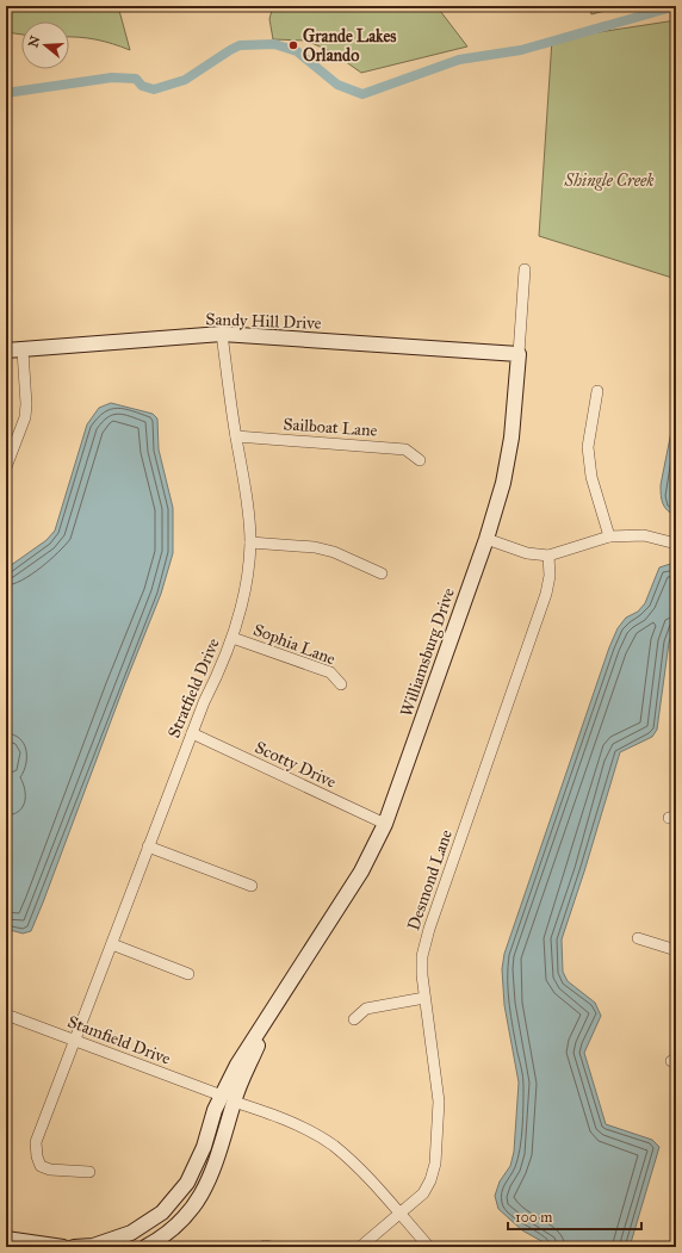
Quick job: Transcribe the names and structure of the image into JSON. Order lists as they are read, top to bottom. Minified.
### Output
{"streets":{"street":["Sandy Hill Drive","Sailboat Lane","Sophia Lane","Williamsburg Drive","Stratfield Drive","Scotty Drive","Desmond Lane","Stamfield Drive"]},"crossings":[["Sandy Hill Drive","Williamsburg Drive"],["Sandy Hill Drive","Stratfield Drive"],["Sailboat Lane","Stratfield Drive"],["Sophia Lane","Stratfield Drive"],["Williamsburg Drive","Scotty Drive"],["Williamsburg Drive","Stamfield Drive"],["Stratfield Drive","Scotty Drive"],["Stratfield Drive","Stamfield Drive"],["Desmond Lane","Stamfield Drive"]],"parks":["Shingle Creek"],"places":["Grande Lakes Orlando"],"scale_bar":"100 m","north":"left"}
